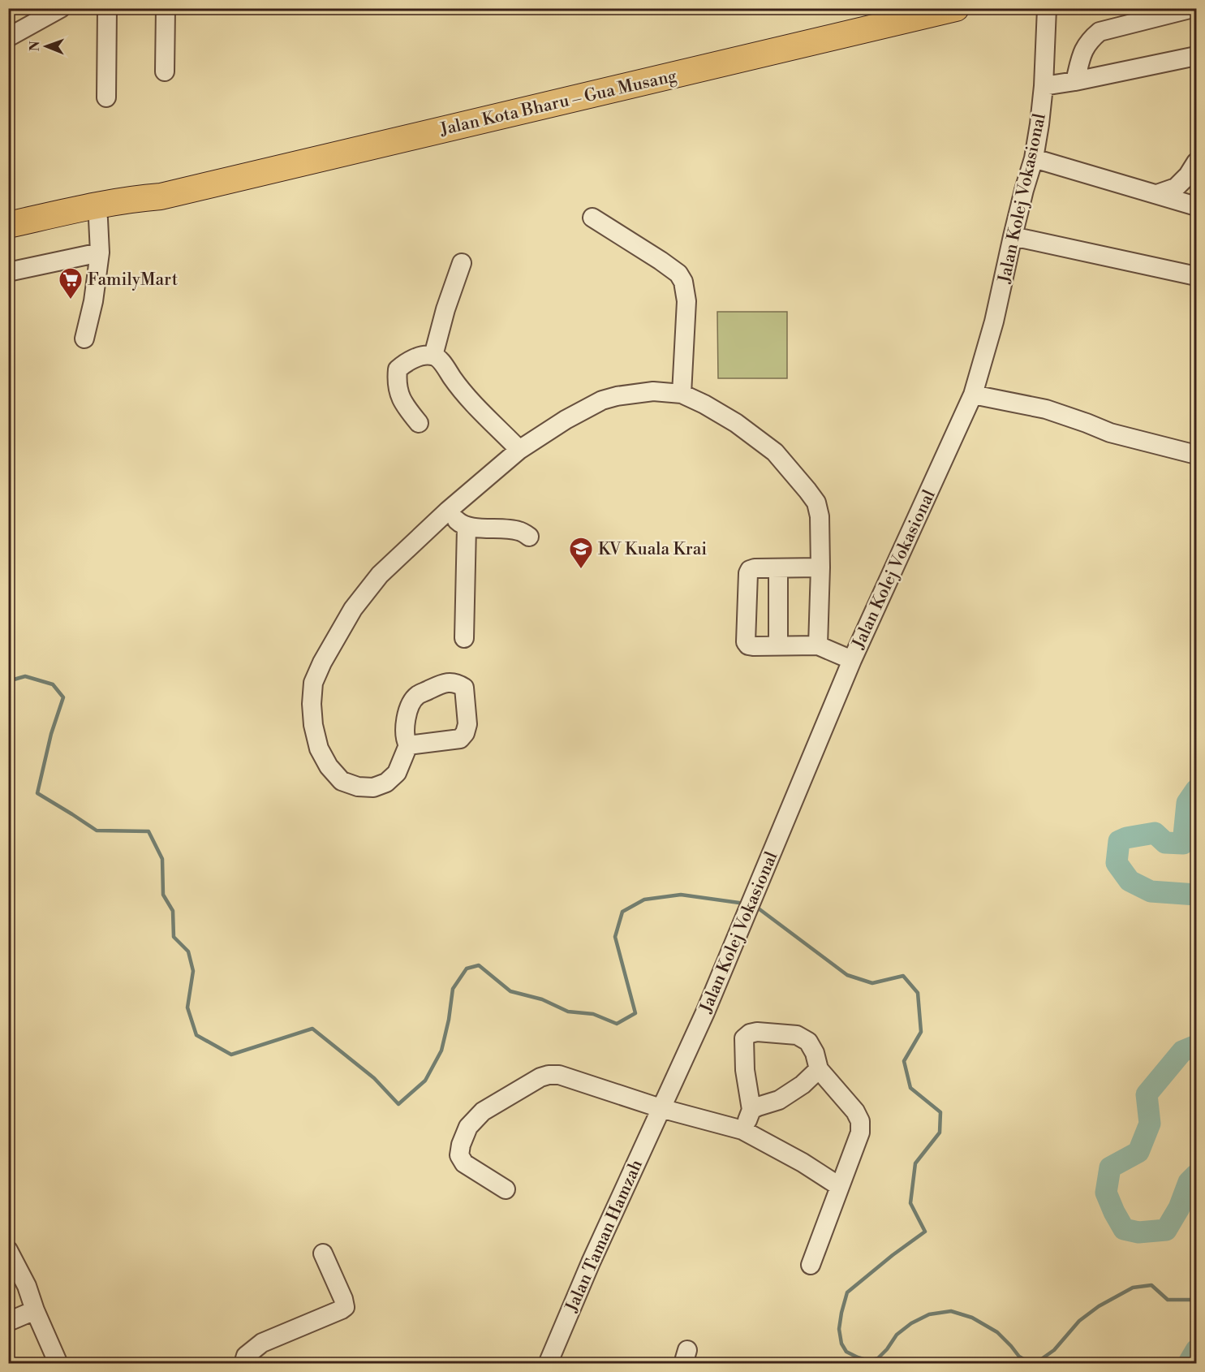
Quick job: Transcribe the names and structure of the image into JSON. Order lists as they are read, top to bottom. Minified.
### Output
{"streets":{"highway":["Jalan Kota Bharu – Gua Musang"],"street":["Jalan Kolej Vokasional","Jalan Taman Hamzah"]},"crossings":[["Jalan Kolej Vokasional","Jalan Taman Hamzah"]],"places":{"supermarket":["FamilyMart"],"school or university":["KV Kuala Krai"]},"north":"left"}
